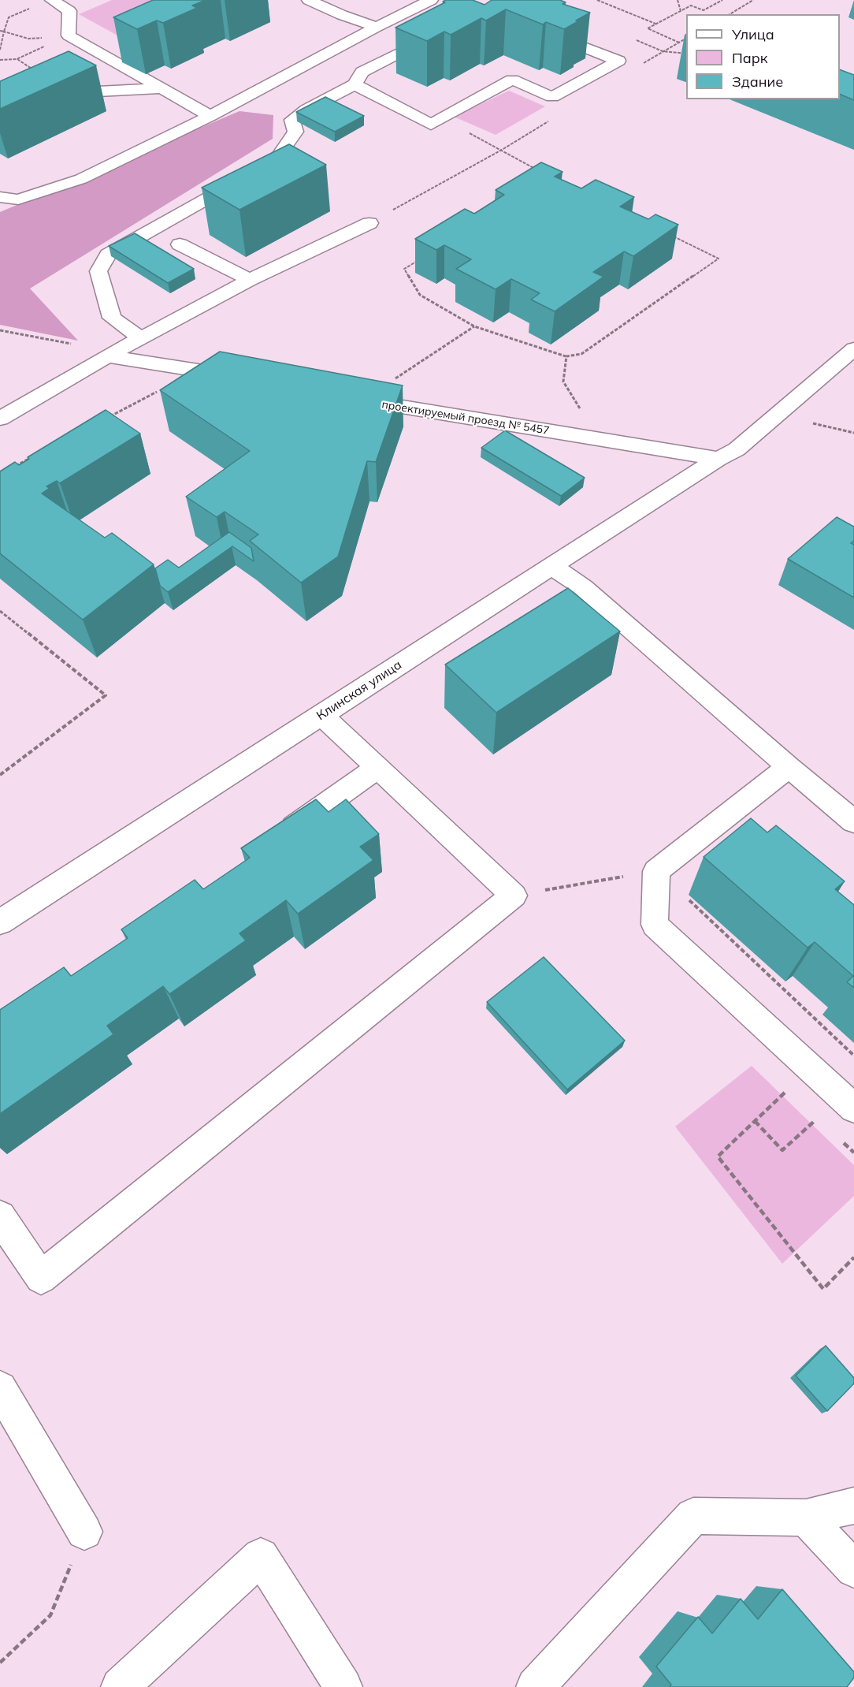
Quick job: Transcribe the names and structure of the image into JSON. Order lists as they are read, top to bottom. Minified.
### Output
{"streets":{"street":["проектируемый проезд № 5457","Клинская улица"]},"crossings":[["проектируемый проезд № 5457","Клинская улица"]],"legend":["Улица","Парк","Здание"]}
